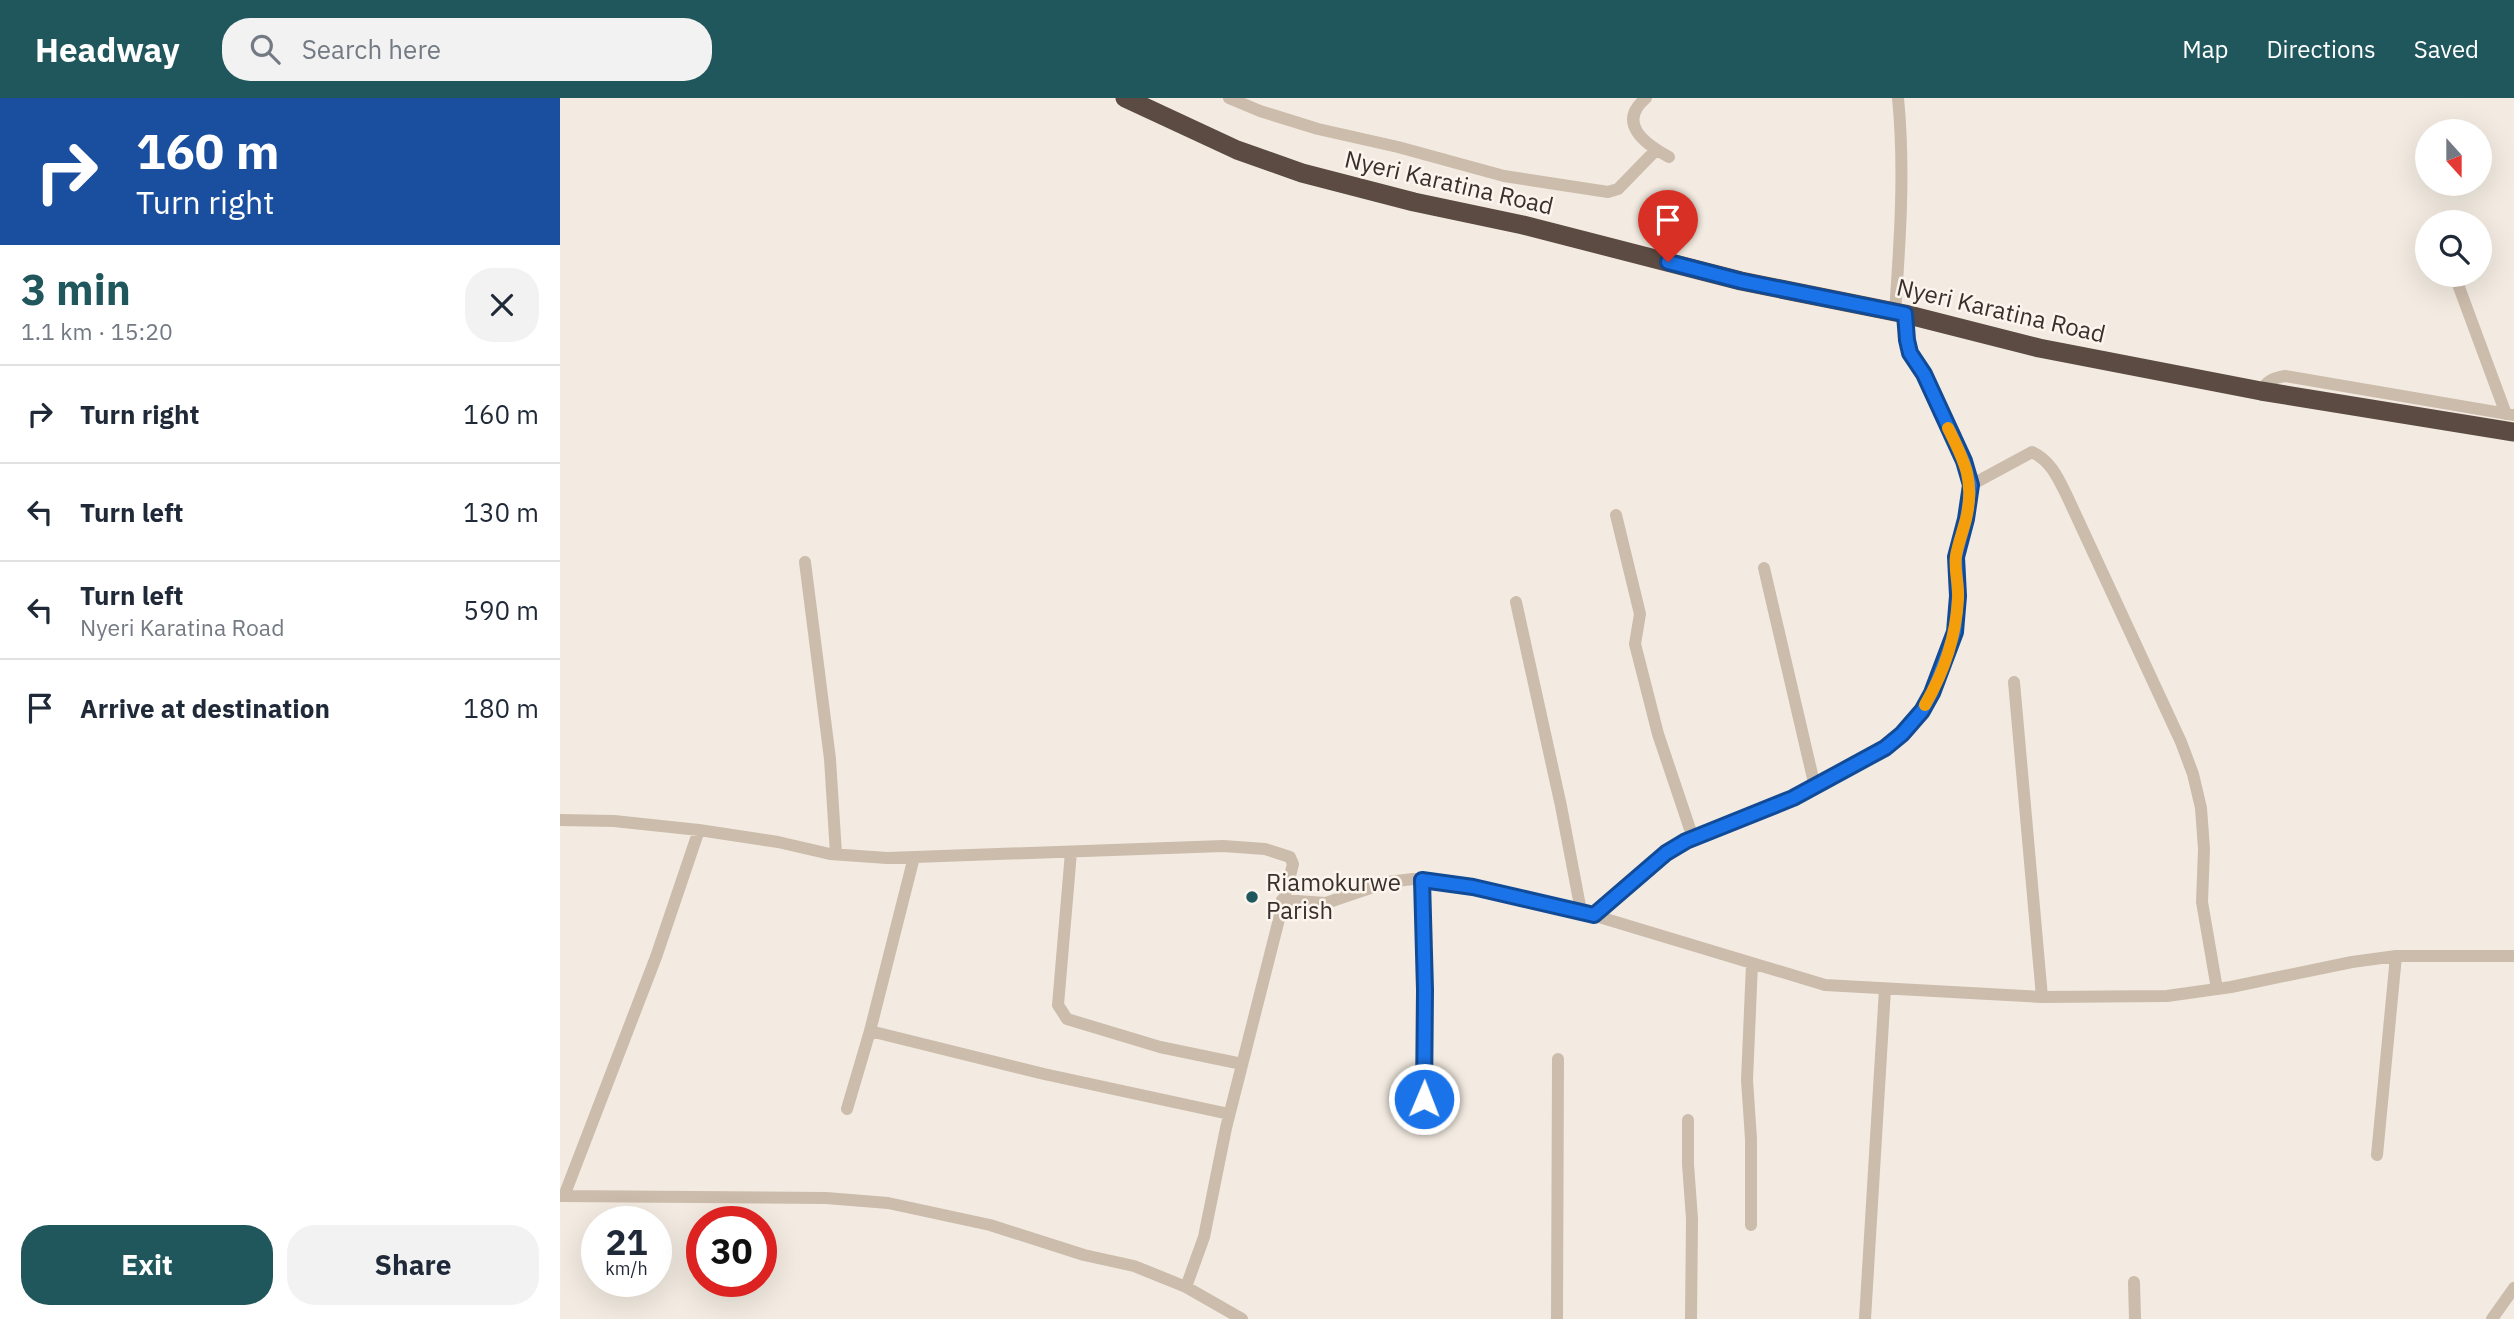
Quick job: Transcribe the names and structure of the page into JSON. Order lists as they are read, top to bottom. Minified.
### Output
{"streets":{"highway":["Nyeri Karatina Road"]},"places":["Riamokurwe Parish"],"north":"bottom","page":{"header":"Headway","search":"Search here","nav":["Map","Directions","Saved"],"turn":["160 m","Turn right"],"heading":["3 min","1.1 km · 15:20"],"list":[{"name":"Turn right","value":"160 m"},{"name":"Turn left","value":"130 m"},{"name":"Turn left","note":"Nyeri Karatina Road","value":"590 m"},{"name":"Arrive at destination","value":"180 m"}],"speed":"21 km/h","limit":"30","buttons":["Exit","Share"]}}
